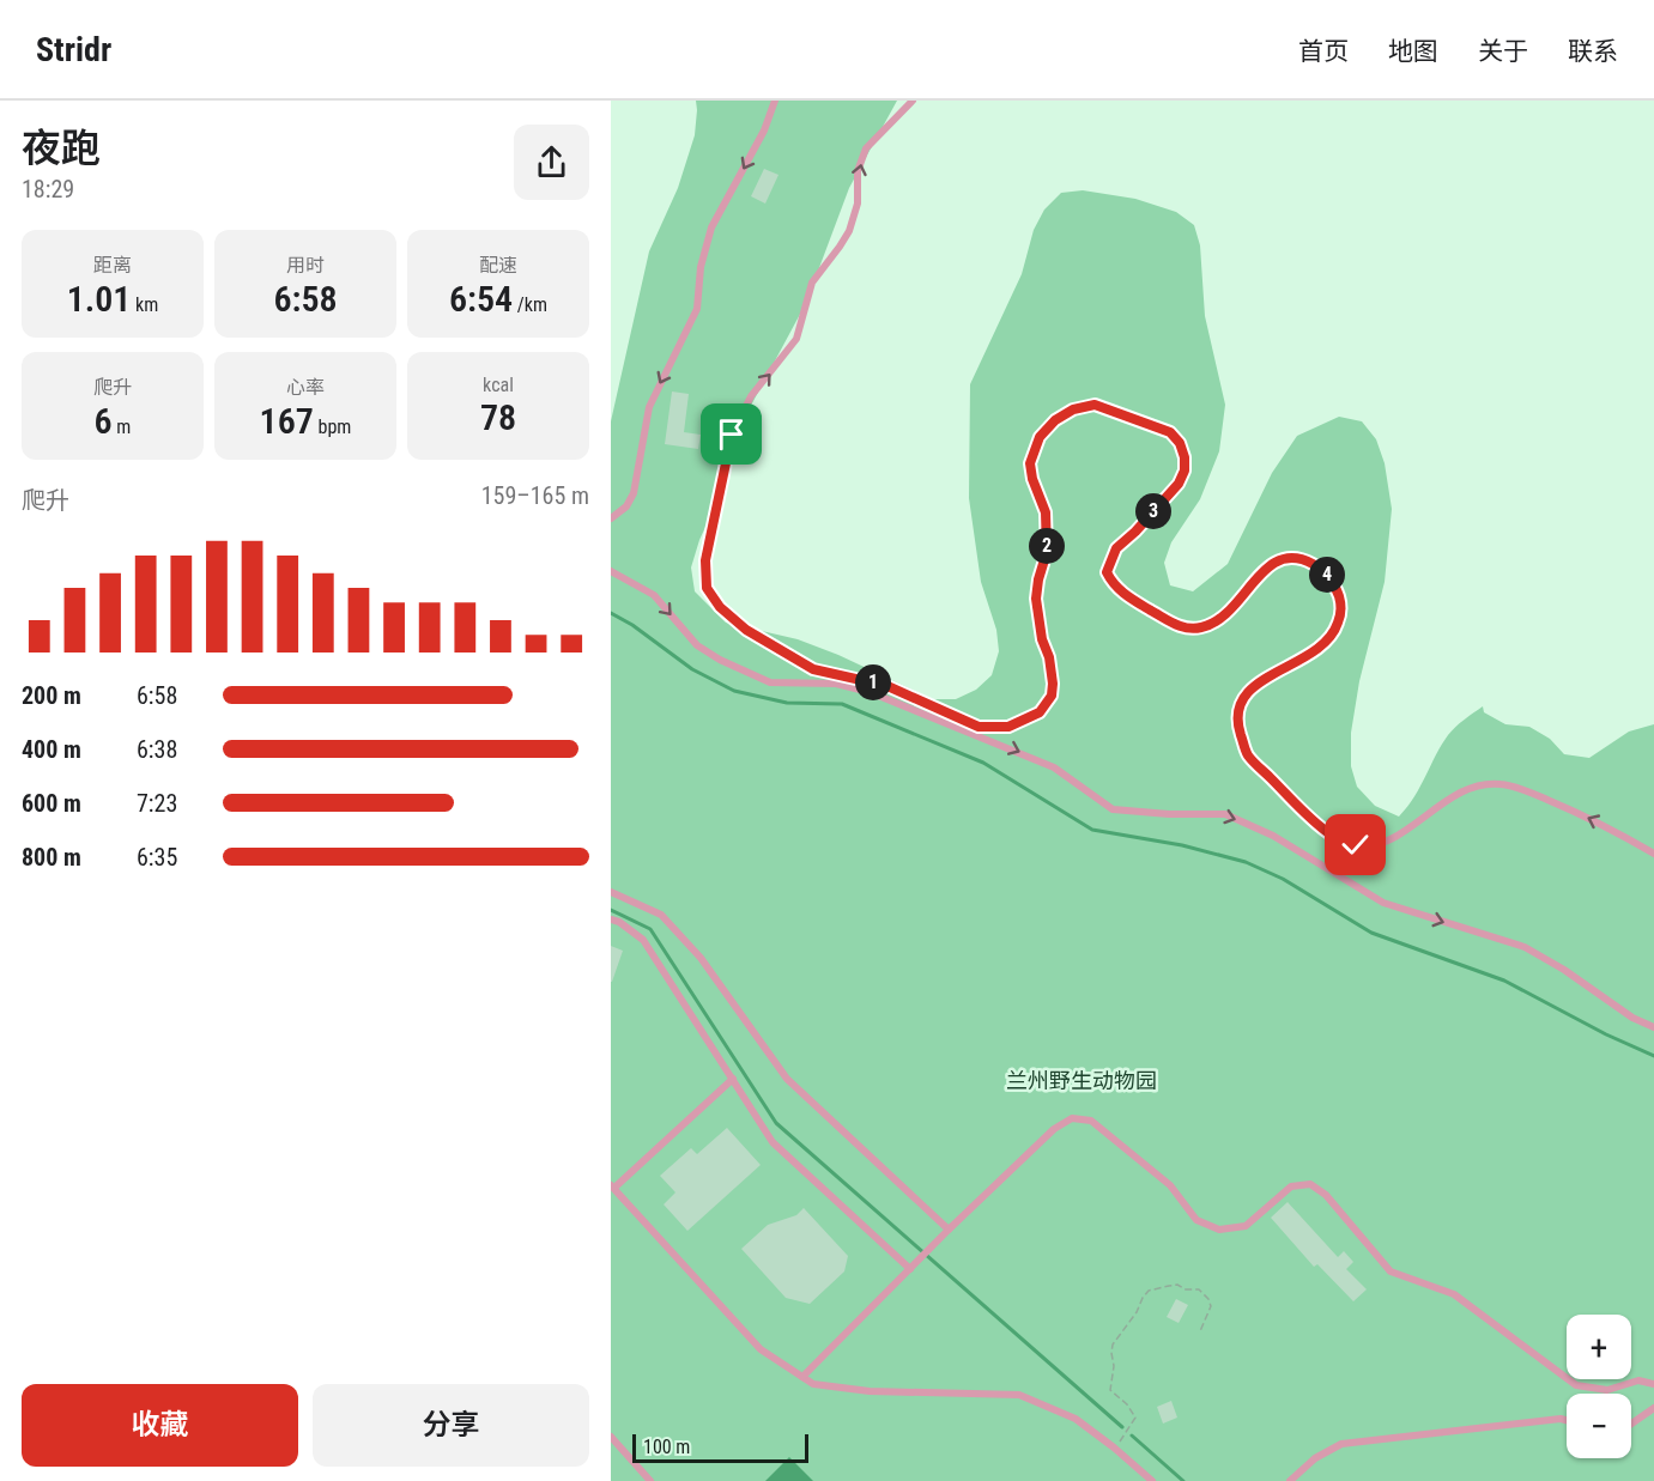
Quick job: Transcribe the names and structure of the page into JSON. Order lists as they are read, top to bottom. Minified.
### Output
{"parks":["兰州野生动物园"],"scale_bar":"100 m","page":{"header":"Stridr","nav":["首页","地图","关于","联系"],"heading":["夜跑","18:29"],"stats":[["距离","1.01 km"],["用时","6:58"],["配速","6:54 /km"],["爬升","6 m"],["心率","167 bpm"],["kcal","78"]],"chart":["爬升","159–165 m"],"pins":["3","2","4","1"],"list":[{"name":"200 m","note":"6:58"},{"name":"400 m","note":"6:38"},{"name":"600 m","note":"7:23"},{"name":"800 m","note":"6:35"}],"map_buttons":["+","−"],"buttons":["收藏","分享"],"scale":"100 m"}}
